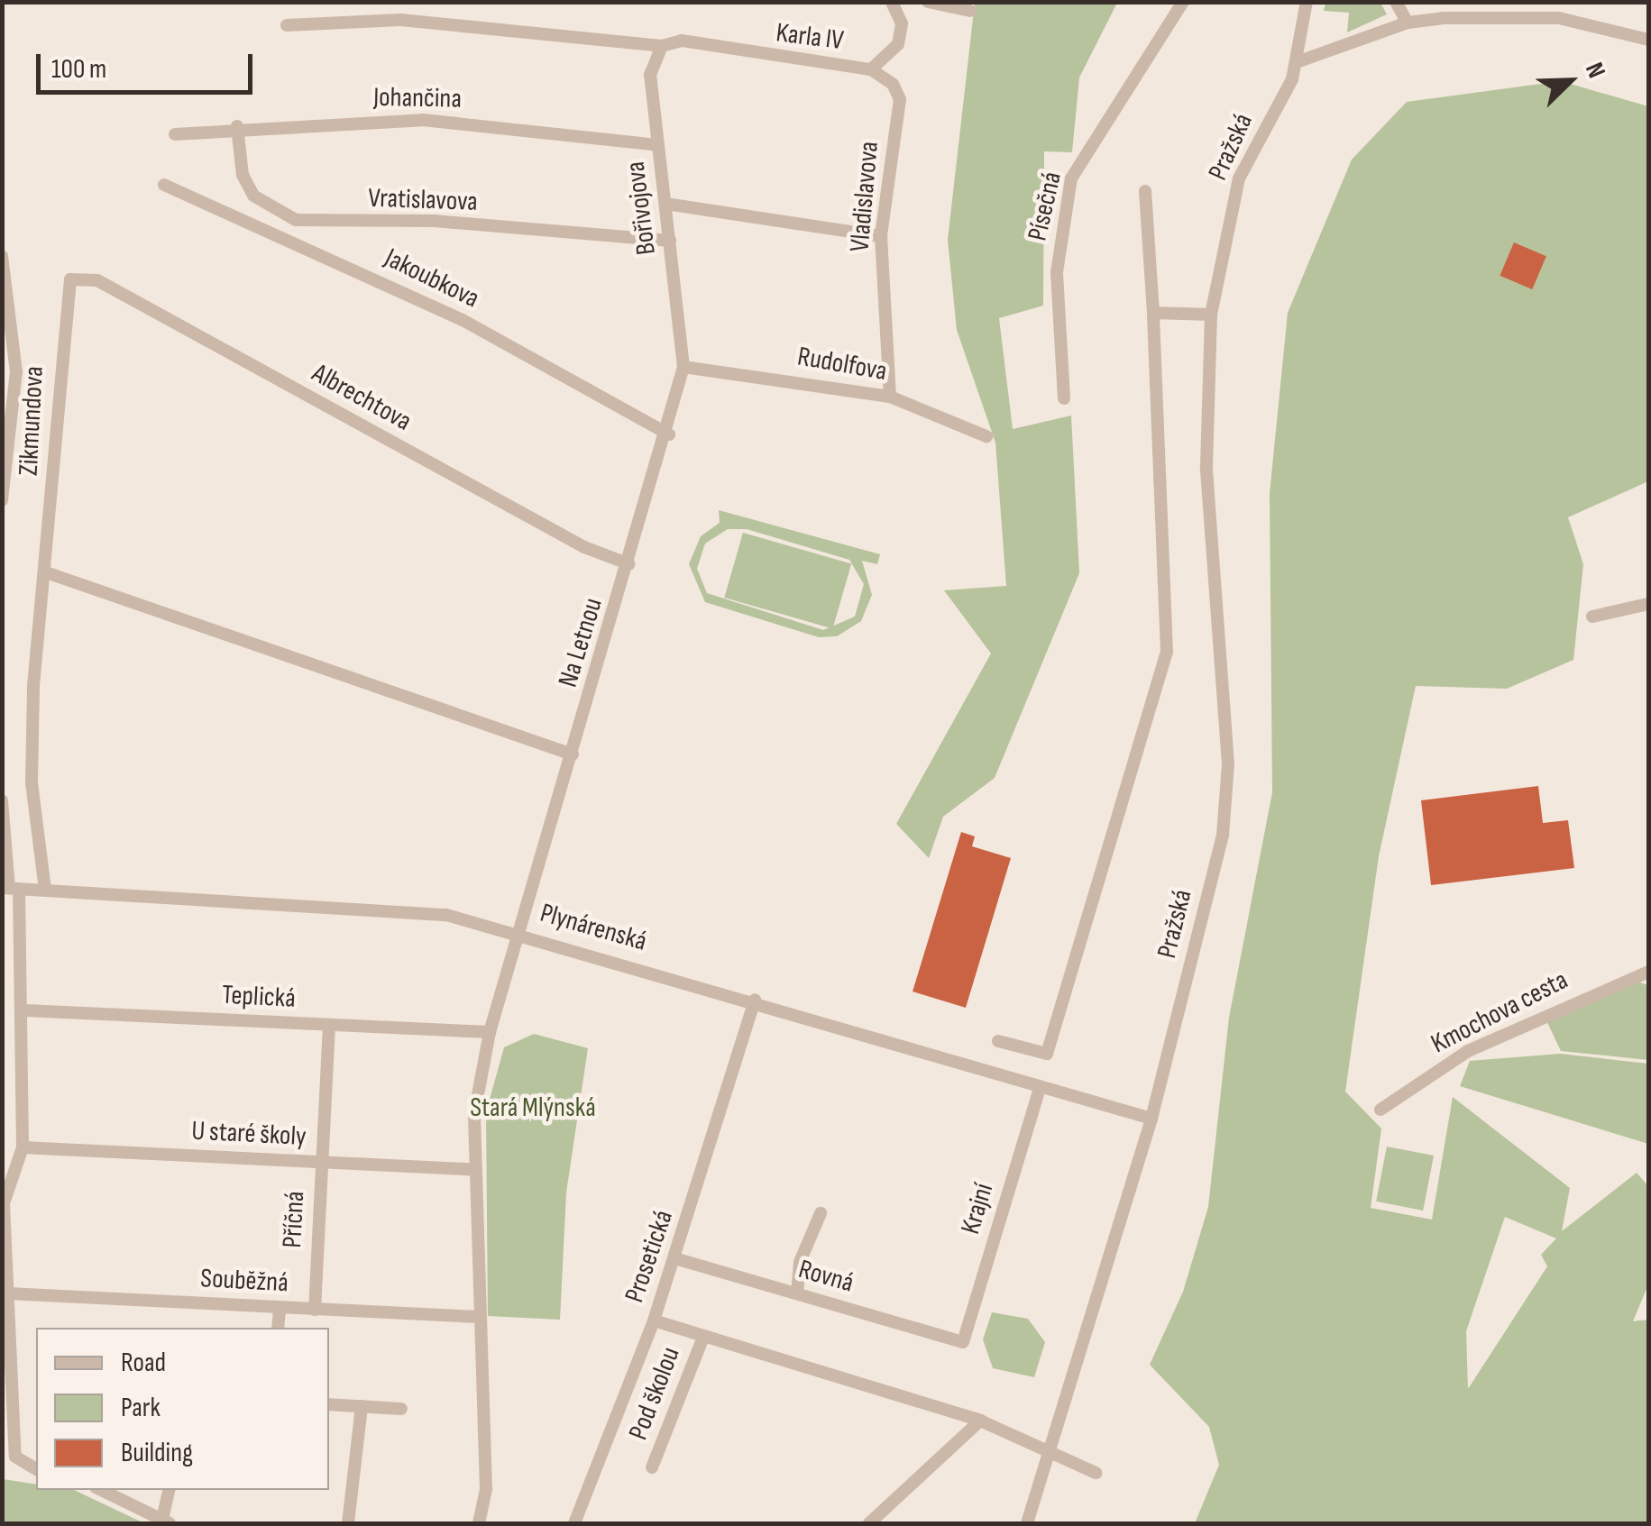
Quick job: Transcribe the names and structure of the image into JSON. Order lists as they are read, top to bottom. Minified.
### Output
{"streets":{"street":["Karla IV","Johančina","Pražská","Vladislavova","Vratislavova","Písečná","Bořivojova","Jakoubkova","Rudolfova","Albrechtova","Zikmundova","Na Letnou","Plynárenská","Teplická","Kmochova cesta","U staré školy","Krajní","Příčná","Prosetická","Rovná","Souběžná","Pod školou"]},"crossings":[["Karla IV","Vladislavova"],["Karla IV","Bořivojova"],["Johančina","Vratislavova"],["Johančina","Bořivojova"],["Pražská","Plynárenská"],["Vladislavova","Rudolfova"],["Vratislavova","Bořivojova"],["Bořivojova","Rudolfova"],["Bořivojova","Na Letnou"],["Jakoubkova","Na Letnou"],["Rudolfova","Na Letnou"],["Albrechtova","Zikmundova"],["Albrechtova","Na Letnou"],["Zikmundova","Plynárenská"],["Na Letnou","Plynárenská"],["Plynárenská","Krajní"],["Plynárenská","Prosetická"],["Teplická","Příčná"],["U staré školy","Příčná"],["Krajní","Rovná"],["Příčná","Souběžná"],["Prosetická","Rovná"]],"parks":["Stará Mlýnská"],"legend":["Road","Park","Building"],"scale_bar":"100 m","north":"top right"}
